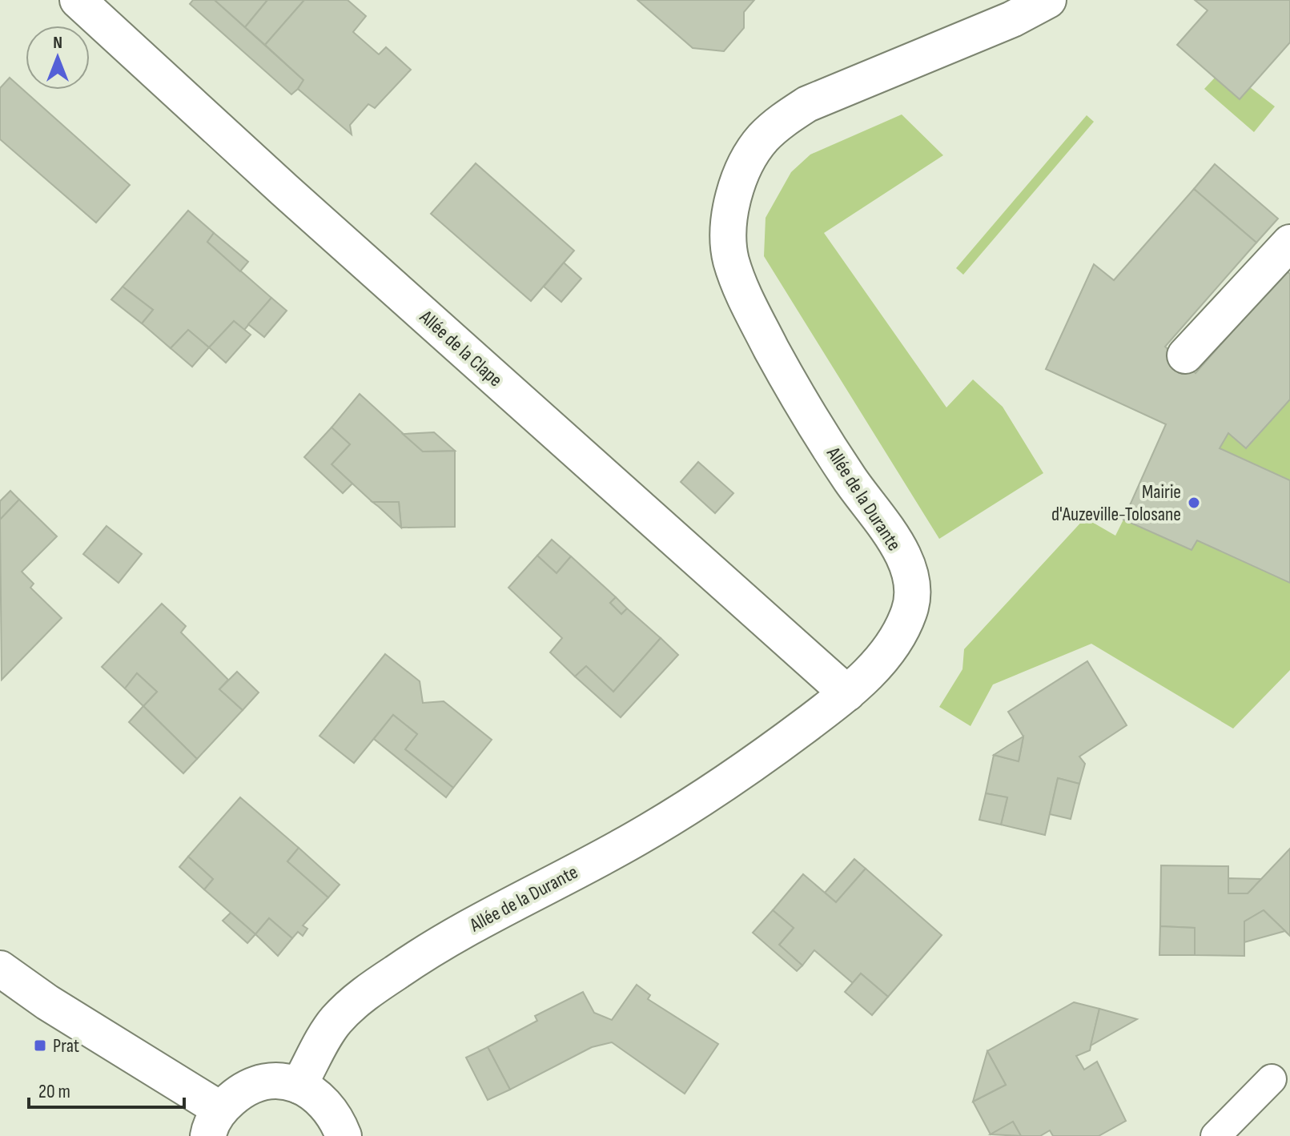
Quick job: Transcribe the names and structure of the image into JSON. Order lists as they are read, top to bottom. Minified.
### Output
{"streets":{"street":["Allée de la Clape","Allée de la Durante"]},"crossings":[["Allée de la Clape","Allée de la Durante"]],"places":{"other":["Mairie d'Auzeville-Tolosane"],"transit":["Prat"]},"scale_bar":"20 m","north":"top"}
